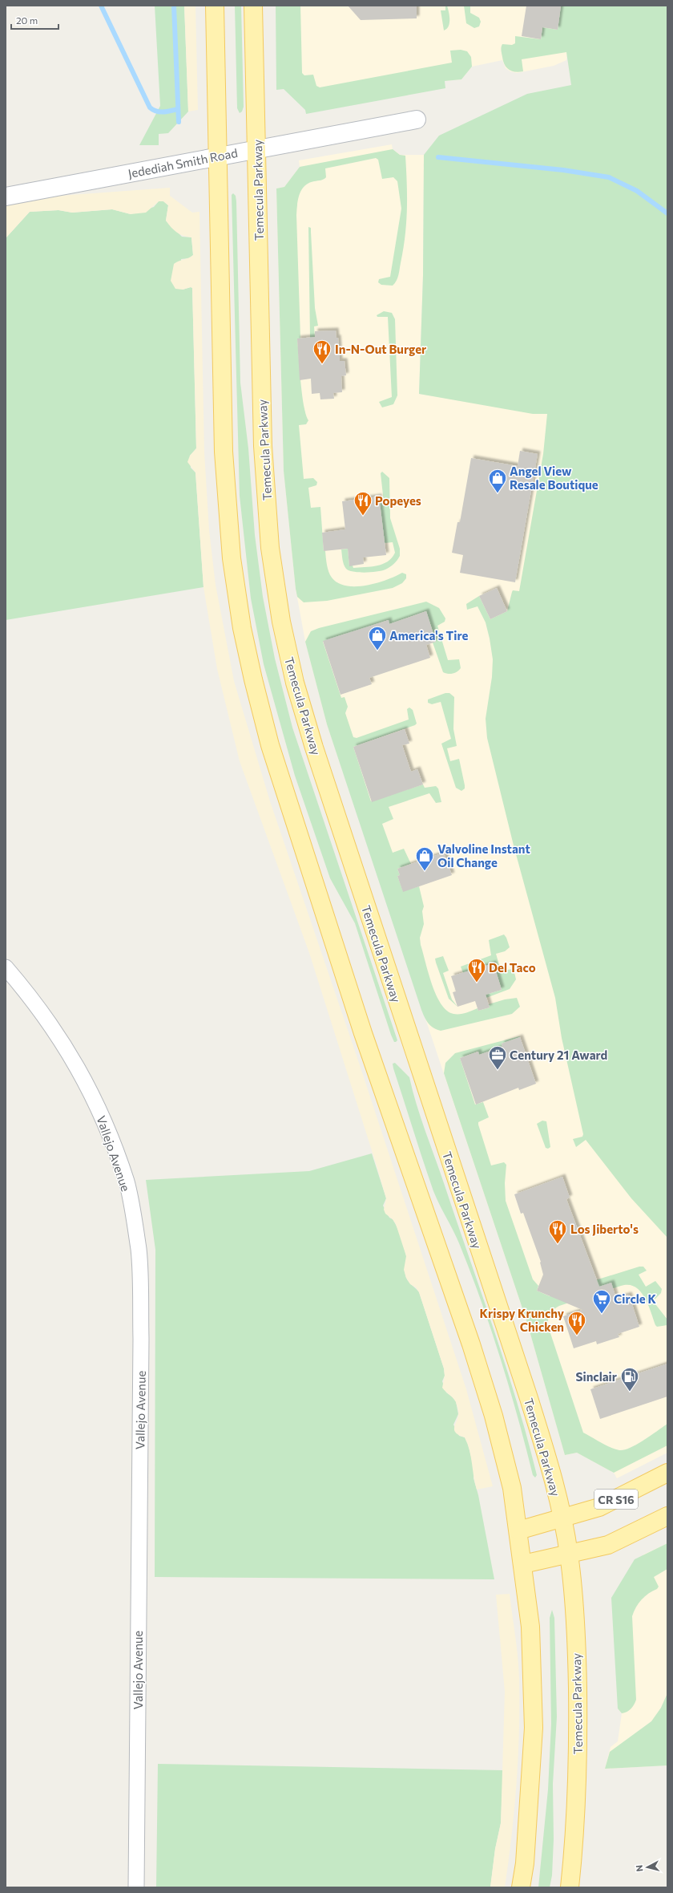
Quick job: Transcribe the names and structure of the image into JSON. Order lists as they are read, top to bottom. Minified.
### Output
{"streets":{"main road":["Temecula Parkway","CR S16"],"street":["Jedediah Smith Road","Vallejo Avenue"]},"crossings":[["Jedediah Smith Road","Temecula Parkway"],["Temecula Parkway","CR S16"]],"places":{"restaurant":["In-N-Out Burger","Popeyes","Del Taco","Los Jiberto's","Krispy Krunchy Chicken"],"shop":["Angel View Resale Boutique","America's Tire","Valvoline Instant Oil Change"],"office":["Century 21 Award"],"supermarket":["Circle K"],"fuel station":["Sinclair"]},"scale_bar":"20 m","north":"left"}
